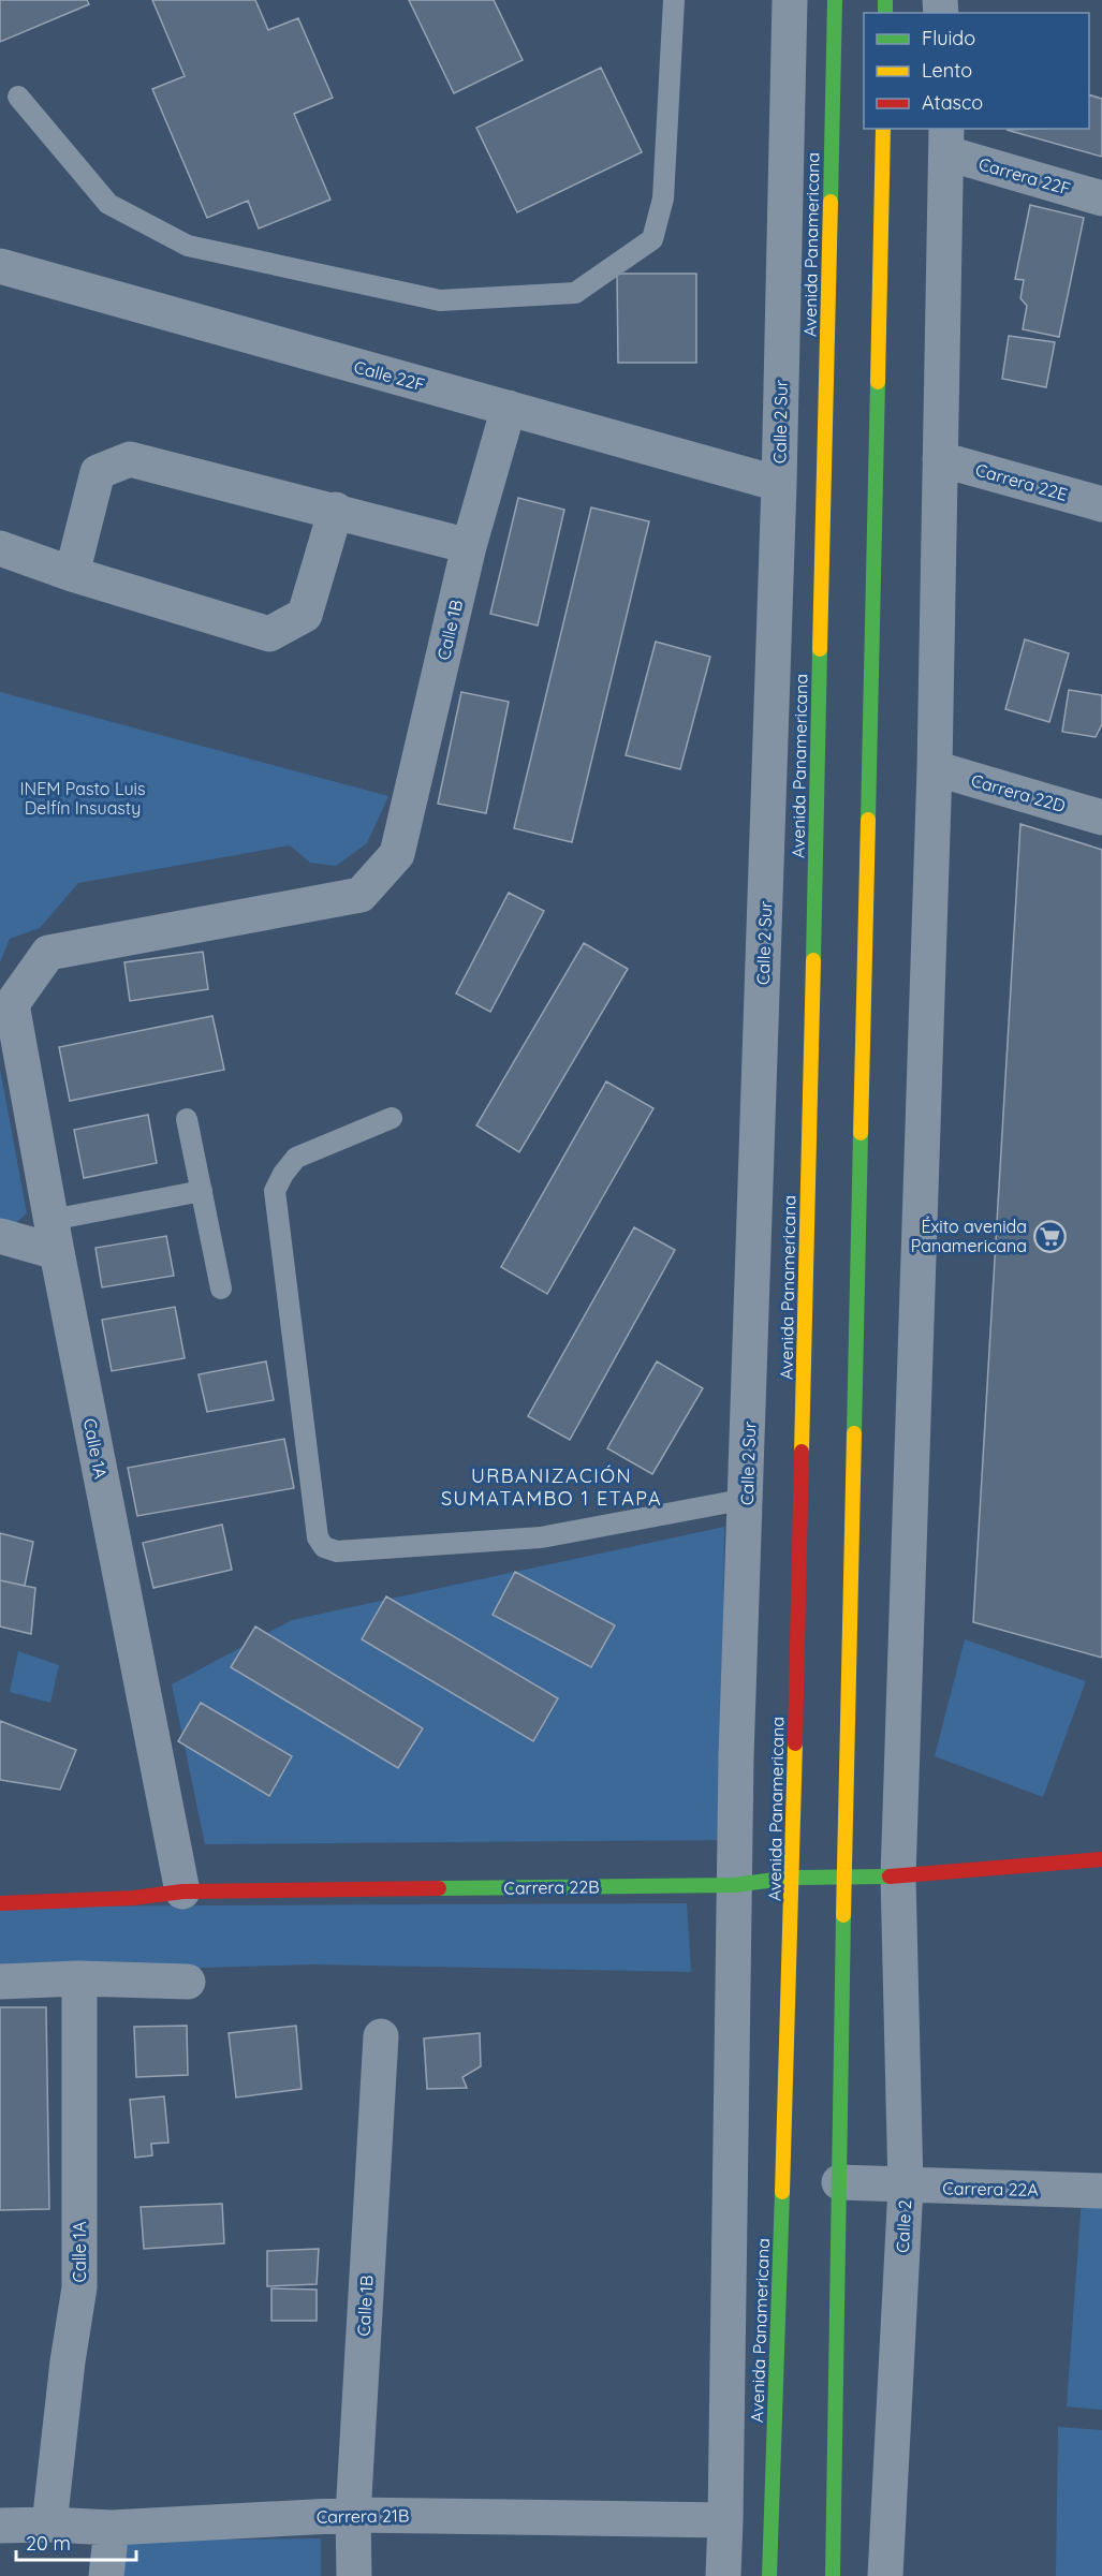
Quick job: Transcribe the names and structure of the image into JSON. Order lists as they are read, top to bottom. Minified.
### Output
{"streets":{"main road":["Avenida Panamericana","Carrera 22B"],"street":["Carrera 22F","Calle 22F","Calle 2 Sur","Carrera 22E","Calle 1B","Carrera 22D","Calle 1A","Carrera 22A","Calle 2","Carrera 21B"]},"crossings":[["Carrera 22F","Calle 2"],["Avenida Panamericana","Carrera 22B"],["Calle 22F","Calle 2 Sur"],["Calle 22F","Calle 1B"],["Calle 2 Sur","Carrera 22B"],["Carrera 22E","Calle 2"],["Calle 1B","Calle 1A"],["Calle 1B","Carrera 21B"],["Carrera 22D","Calle 2"],["Calle 1A","Carrera 22B"],["Calle 1A","Carrera 21B"],["Carrera 22B","Calle 2"],["Carrera 22A","Calle 2"]],"districts":["URBANIZACIÓN SUMATAMBO 1 ETAPA"],"parks":["INEM Pasto Luis Delfín Insuasty"],"places":{"supermarket":["Éxito avenida Panamericana"]},"legend":["Fluido","Lento","Atasco"],"scale_bar":"20 m"}
